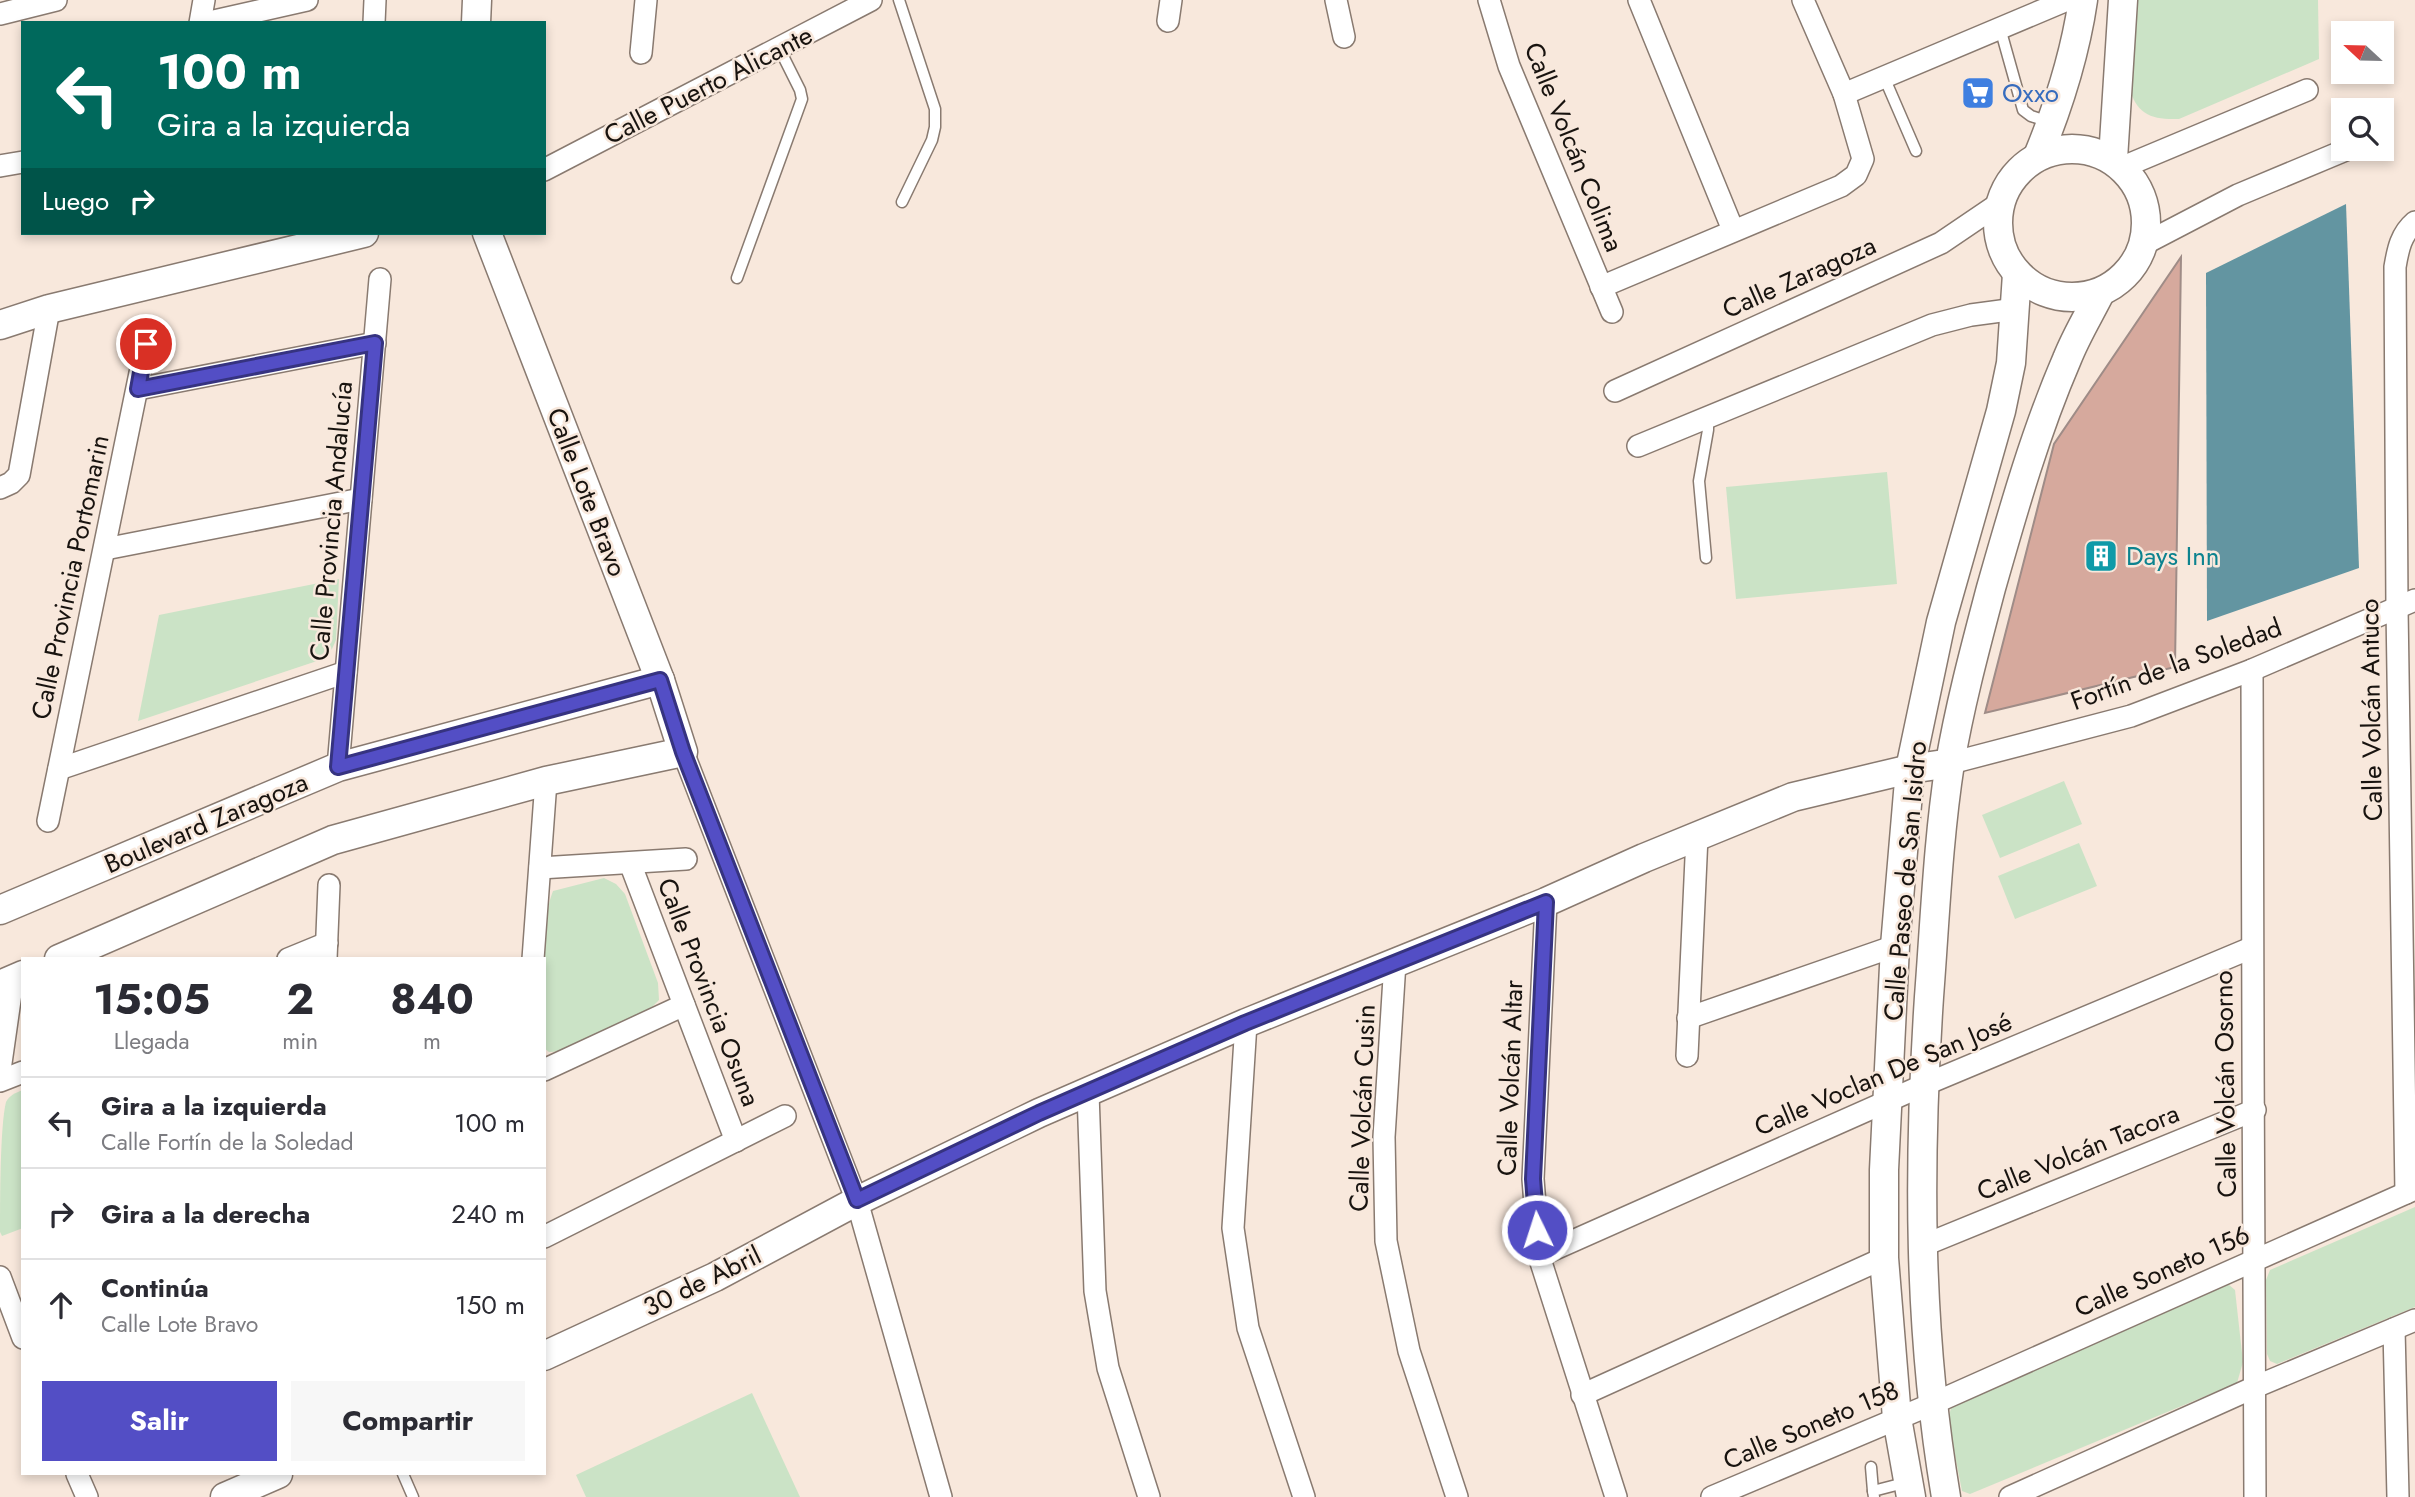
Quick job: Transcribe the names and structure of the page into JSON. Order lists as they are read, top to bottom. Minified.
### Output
{"streets":{"street":["Calle Puerto Alicante","Calle Volcán Colima","Calle Zaragoza","Calle Lote Bravo","Calle Provincia Andalucía","Calle Provincia Portomarin","Fortín de la Soledad","Calle Volcán Antuco","Boulevard Zaragoza","Calle Paseo de San Isidro","Calle Provincia Osuna","Calle Voclan De San José","Calle Volcán Altar","Calle Volcán Osorno","Calle Volcán Cusin","Calle Volcán Tacora","Calle Soneto 156","30 de Abril","Calle Soneto 158"]},"crossings":[["Calle Zaragoza","Calle Paseo de San Isidro"],["Calle Lote Bravo","Boulevard Zaragoza"],["Calle Provincia Andalucía","Boulevard Zaragoza"],["Fortín de la Soledad","Calle Volcán Antuco"],["Fortín de la Soledad","Calle Paseo de San Isidro"],["Fortín de la Soledad","Calle Volcán Osorno"],["Fortín de la Soledad","30 de Abril"],["Calle Volcán Antuco","Calle Soneto 156"],["Calle Paseo de San Isidro","Calle Voclan De San José"],["Calle Paseo de San Isidro","Calle Volcán Tacora"],["Calle Paseo de San Isidro","Calle Soneto 156"],["Calle Paseo de San Isidro","30 de Abril"],["Calle Paseo de San Isidro","Calle Soneto 158"],["Calle Voclan De San José","Calle Volcán Altar"],["Calle Voclan De San José","Calle Volcán Osorno"],["Calle Volcán Altar","30 de Abril"],["Calle Volcán Osorno","Calle Volcán Tacora"],["Calle Volcán Osorno","Calle Soneto 156"],["Calle Volcán Cusin","30 de Abril"],["Calle Soneto 156","Calle Soneto 158"]],"places":{"supermarket":["Oxxo"],"building":["Days Inn"]},"north":"left","page":{"turn":["100 m","Gira a la izquierda"],"then":"Luego","eta":["15:05","Llegada","2","min","840","m"],"list":[{"name":"Gira a la izquierda","note":"Calle Fortín de la Soledad","value":"100 m"},{"name":"Gira a la derecha","value":"240 m"},{"name":"Continúa","note":"Calle Lote Bravo","value":"150 m"}],"buttons":["Salir","Compartir"]}}
